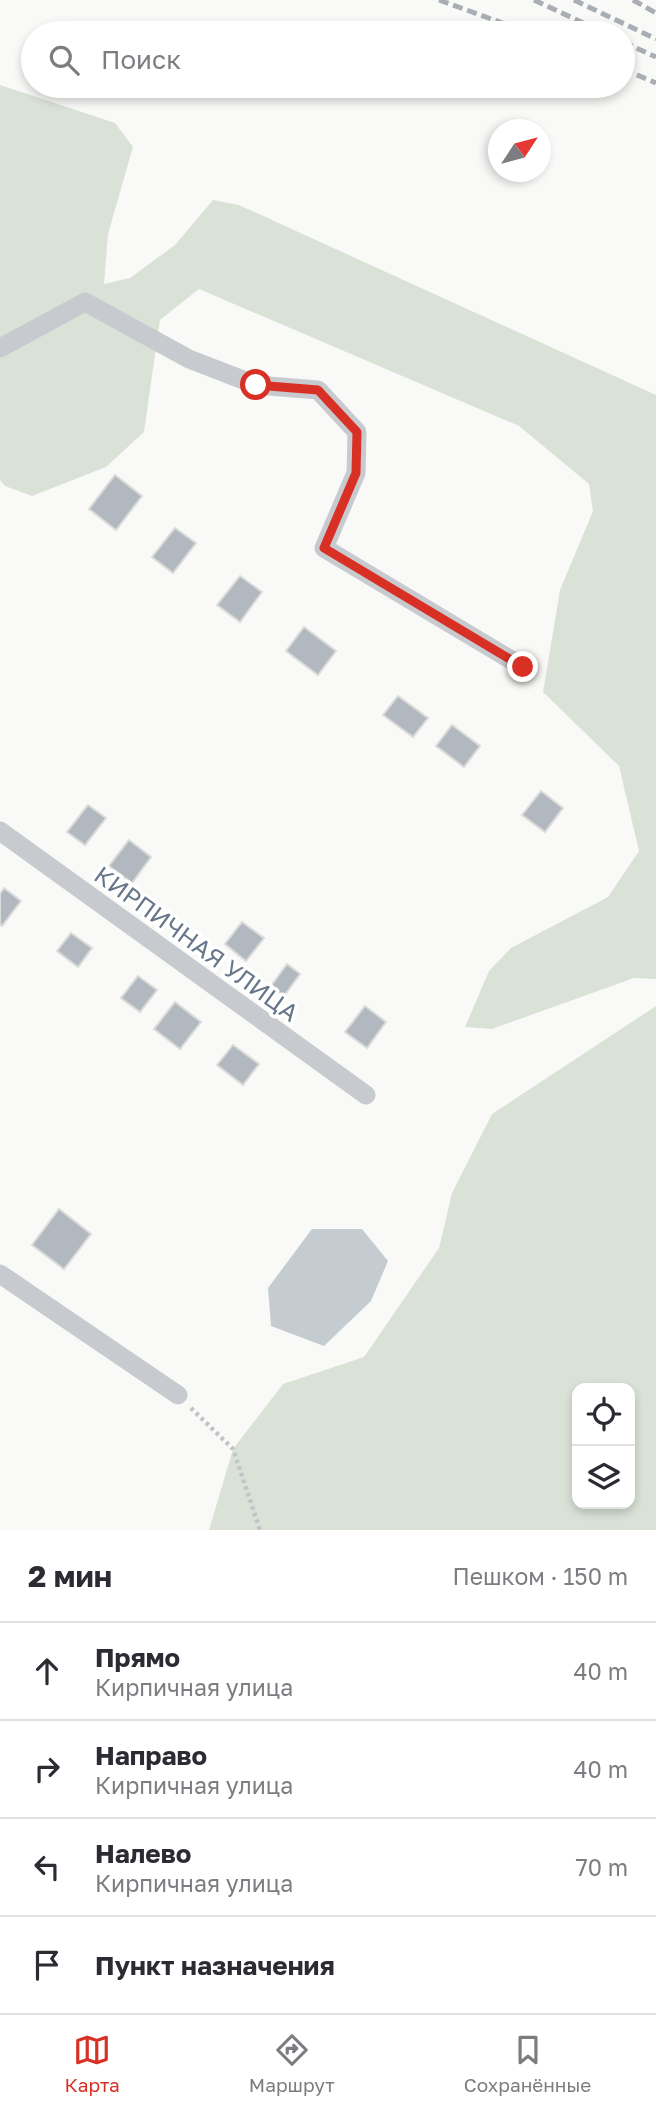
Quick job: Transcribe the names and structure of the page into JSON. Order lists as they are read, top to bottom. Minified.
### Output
{"streets":{"street":["КИРПИЧНАЯ УЛИЦА"]},"north":"top right","page":{"search":"Поиск","heading":["2 мин","Пешком · 150 m"],"list":[["Прямо","Кирпичная улица","40 m"],["Направо","Кирпичная улица","40 m"],["Налево","Кирпичная улица","70 m"],"Пункт назначения"],"nav":["Карта","Маршрут","Сохранённые"]}}
